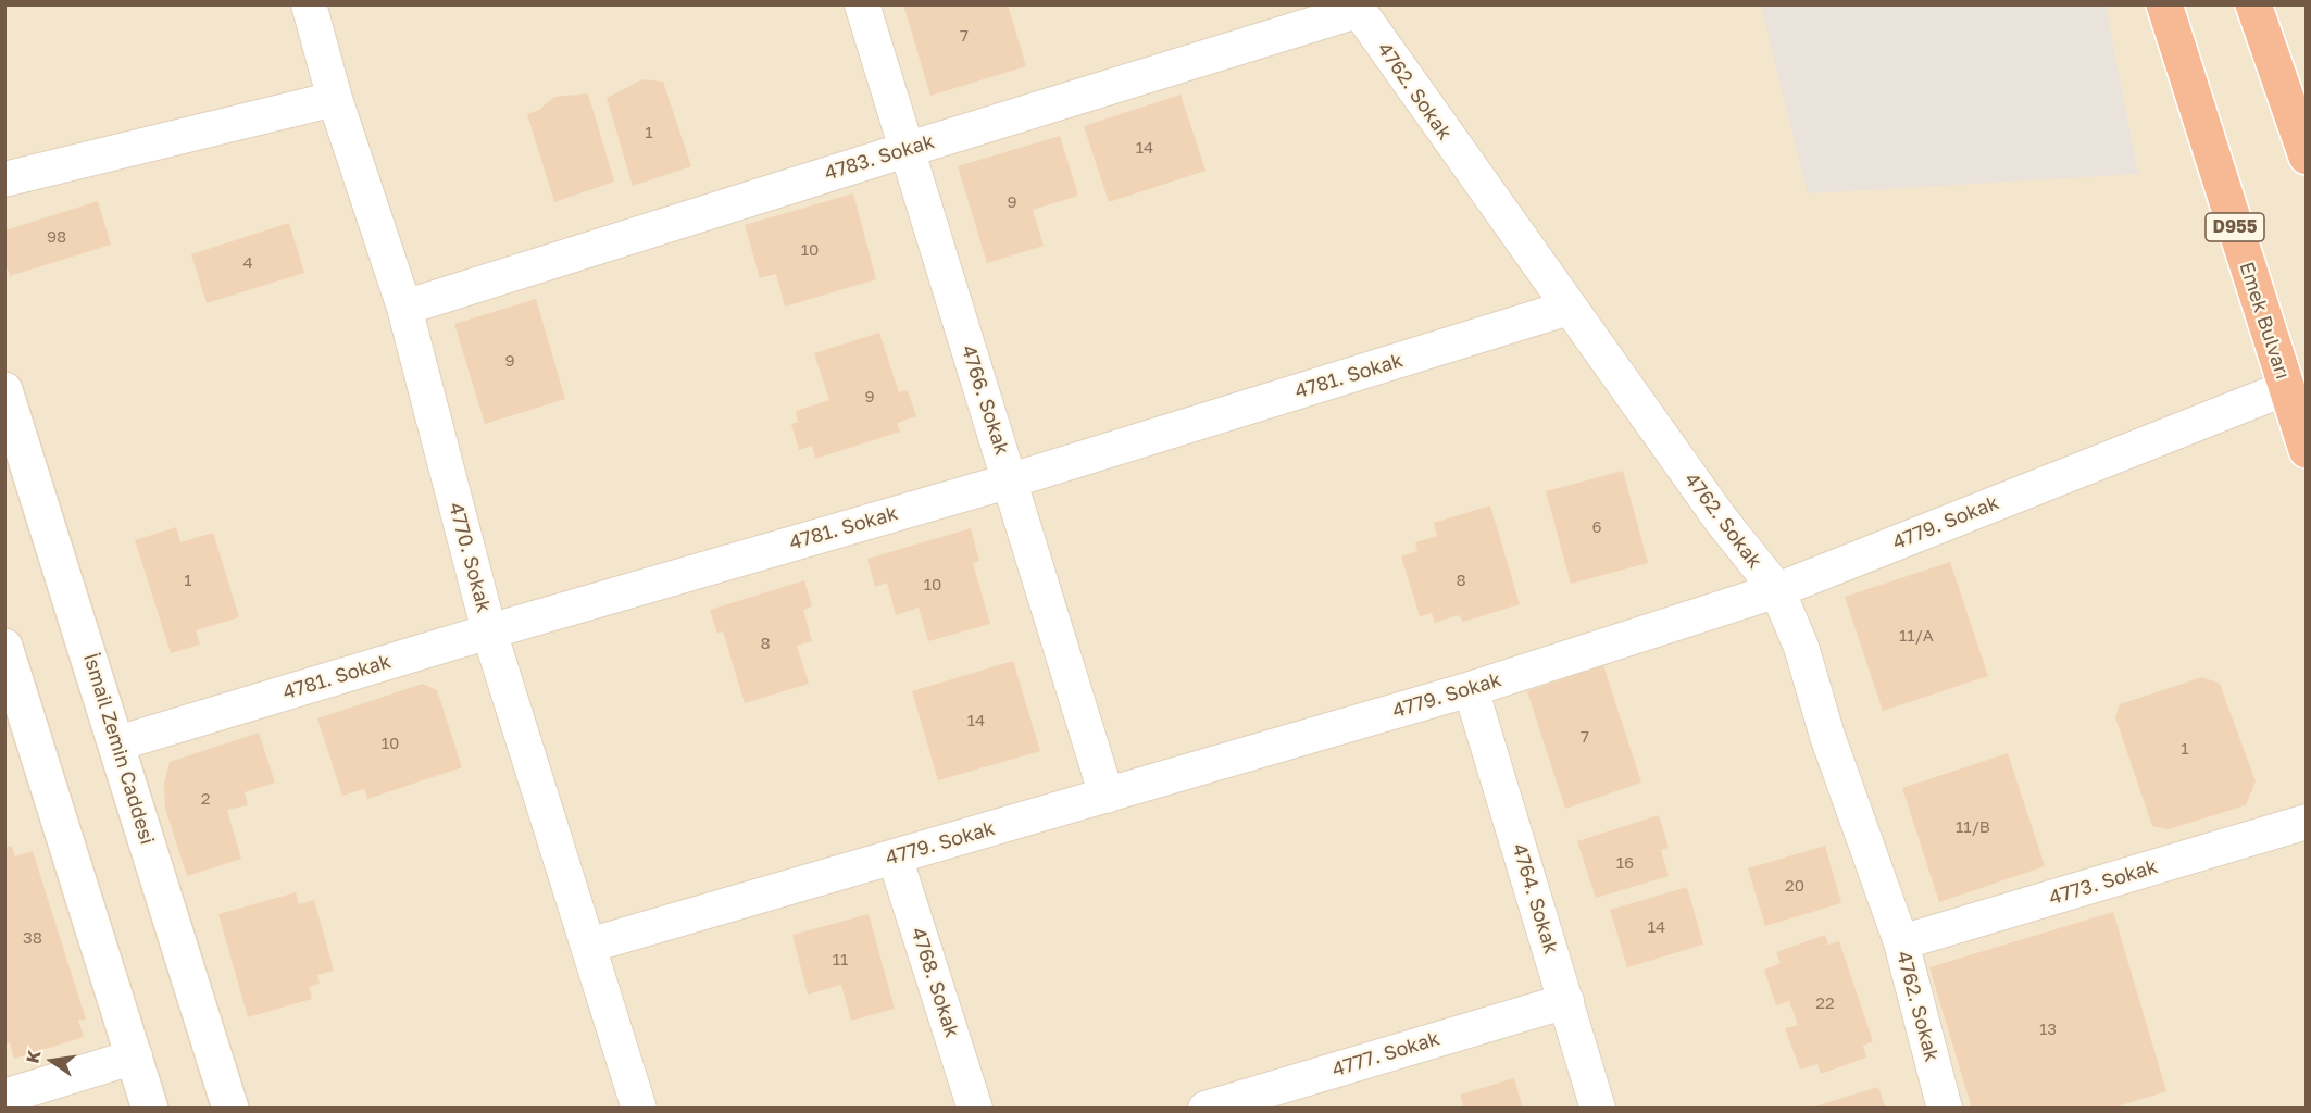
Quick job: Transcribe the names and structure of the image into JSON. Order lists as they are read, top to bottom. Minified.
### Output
{"streets":{"highway":["D955","Emek Bulvarı"],"main road":["İsmail Zemin Caddesi"],"street":["4762. Sokak","4783. Sokak","4781. Sokak","4766. Sokak","4779. Sokak","4770. Sokak","4773. Sokak","4764. Sokak","4768. Sokak","4777. Sokak"]},"crossings":[["4762. Sokak","4783. Sokak"],["4762. Sokak","4781. Sokak"],["4762. Sokak","4779. Sokak"],["4762. Sokak","4773. Sokak"],["4783. Sokak","4766. Sokak"],["4783. Sokak","4770. Sokak"],["Emek Bulvarı","4779. Sokak"],["4781. Sokak","4766. Sokak"],["4781. Sokak","4770. Sokak"],["4781. Sokak","İsmail Zemin Caddesi"],["4766. Sokak","4779. Sokak"],["4779. Sokak","4770. Sokak"],["4779. Sokak","4764. Sokak"],["4779. Sokak","4768. Sokak"],["4764. Sokak","4777. Sokak"]],"house_numbers":["7","1","14","9","98","10","4","9","9","6","1","8","10","11/A","8","14","7","10","1","2","11/B","16","20","14","38","11","22","13"],"north":"left"}
